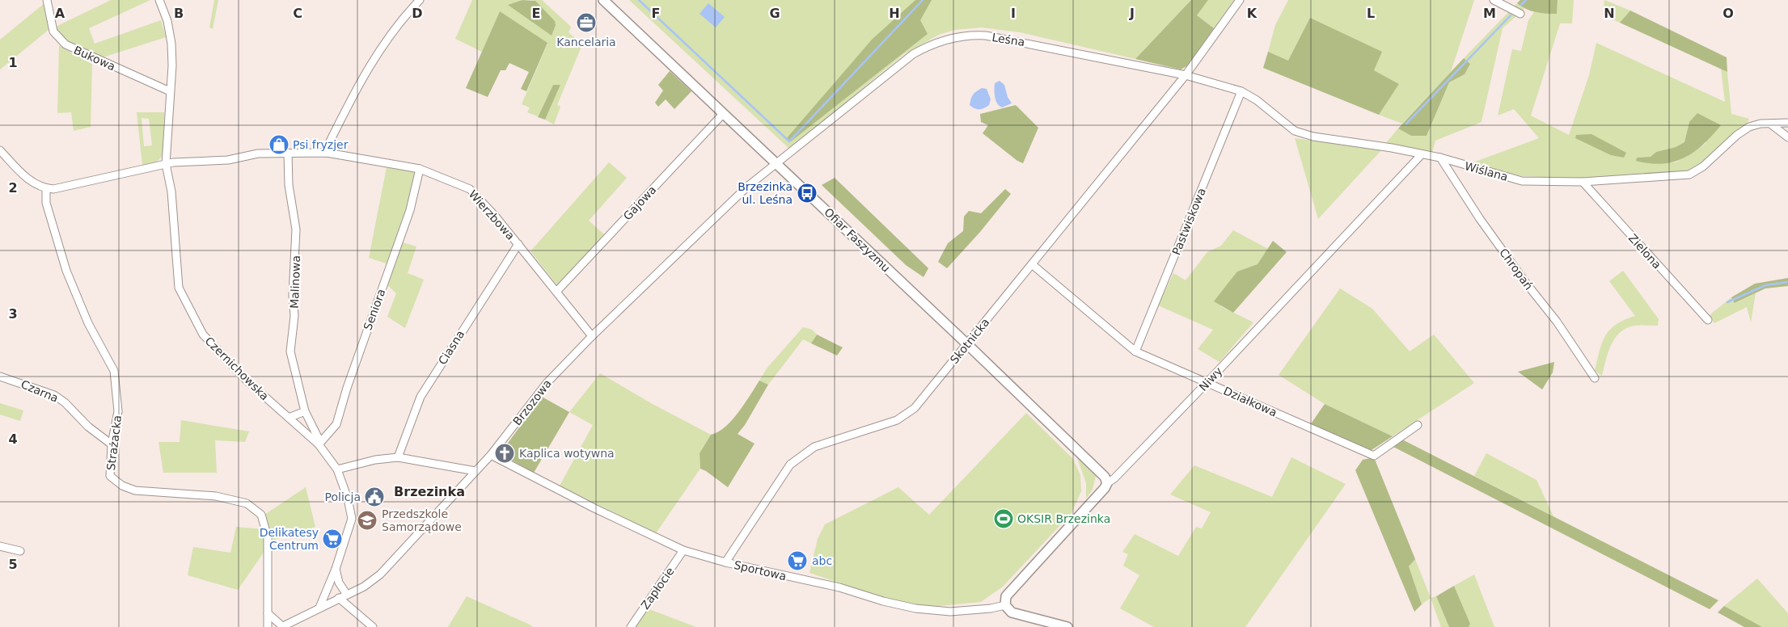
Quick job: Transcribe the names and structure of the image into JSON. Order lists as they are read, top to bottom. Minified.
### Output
{"streets":{"street":["Leśna","Bukowa","Wiślana","Gajowa","Wierzbowa","Pastwiskowa","Ofiar Faszyzmu","Zielona","Chropań","Malinowa","Seniora","Skotnicka","Ciasna","Czernichowska","Niwy","Czarna","Działkowa","Brzozowa","Strażacka","Sportowa","Zapłocie"]},"crossings":[["Leśna","Wiślana"],["Leśna","Ofiar Faszyzmu"],["Leśna","Skotnicka"],["Leśna","Brzozowa"],["Bukowa","Czernichowska"],["Wiślana","Pastwiskowa"],["Wiślana","Zielona"],["Wiślana","Chropań"],["Wiślana","Skotnicka"],["Wiślana","Niwy"],["Gajowa","Wierzbowa"],["Gajowa","Ofiar Faszyzmu"],["Wierzbowa","Malinowa"],["Wierzbowa","Seniora"],["Wierzbowa","Ciasna"],["Wierzbowa","Czernichowska"],["Wierzbowa","Brzozowa"],["Wierzbowa","Strażacka"],["Pastwiskowa","Działkowa"],["Ofiar Faszyzmu","Skotnicka"],["Ofiar Faszyzmu","Niwy"],["Ofiar Faszyzmu","Brzozowa"],["Malinowa","Seniora"],["Malinowa","Czernichowska"],["Seniora","Czernichowska"],["Skotnicka","Działkowa"],["Skotnicka","Sportowa"],["Czernichowska","Brzozowa"],["Niwy","Działkowa"],["Niwy","Sportowa"],["Czarna","Strażacka"],["Brzozowa","Sportowa"],["Sportowa","Zapłocie"]],"districts":["Brzezinka"],"places":{"office":["Kancelaria"],"shop":["Psi fryzjer"],"bus stop":["Brzezinka ul. Leśna"],"church":["Kaplica wotywna"],"public building":["Policja"],"sports":["OKSIR Brzezinka"],"school or university":["Przedszkole Samorządowe"],"supermarket":["Delikatesy Centrum","abc"]},"grid":{"columns":["A","B","C","D","E","F","G","H","I","J","K","L","M","N","O"],"rows":["1","2","3","4","5"]}}
